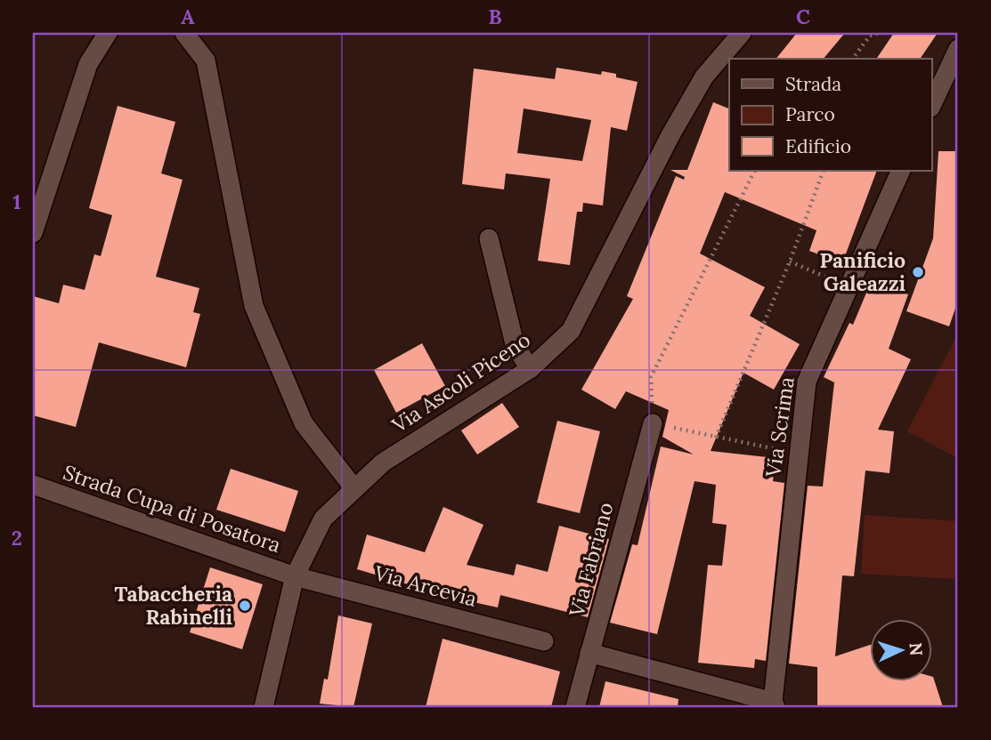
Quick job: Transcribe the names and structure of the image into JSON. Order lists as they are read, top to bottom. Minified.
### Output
{"streets":{"street":["Via Ascoli Piceno","Via Scrima","Strada Cupa di Posatora","Via Fabriano","Via Arcevia"]},"crossings":[["Via Ascoli Piceno","Strada Cupa di Posatora"],["Via Ascoli Piceno","Via Arcevia"],["Strada Cupa di Posatora","Via Arcevia"]],"places":["Panificio Galeazzi","Tabaccheria Rabinelli"],"legend":["Strada","Parco","Edificio"],"north":"right","grid":{"columns":["A","B","C"],"rows":["1","2"]}}
